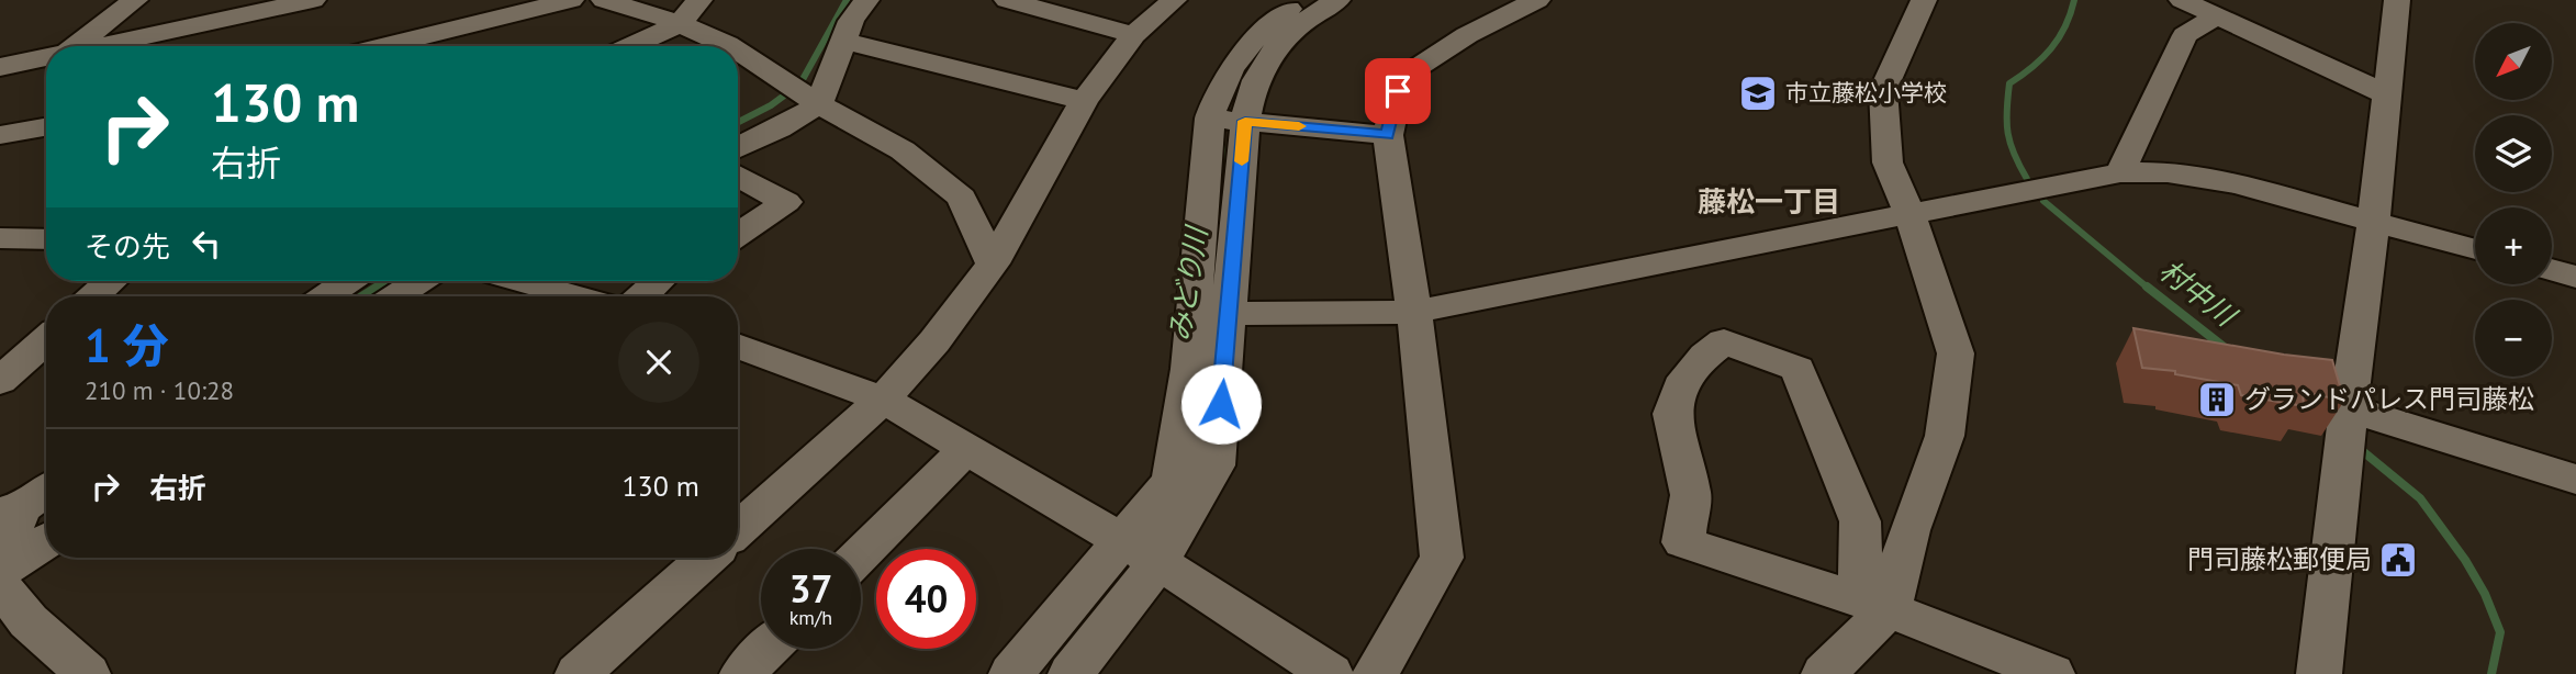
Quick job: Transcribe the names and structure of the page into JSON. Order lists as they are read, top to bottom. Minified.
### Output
{"districts":["藤松一丁目"],"water":["みどり川","村中川"],"places":{"school or university":["市立藤松小学校"],"building":["グランドパレス門司藤松"],"public building":["門司藤松郵便局"]},"north":"bottom left","page":{"map_buttons":["+","−"],"turn":["130 m","右折"],"then":"その先","heading":["1 分","210 m · 10:28"],"list":[{"name":"右折","value":"130 m"}],"speed":"37 km/h","limit":"40"}}
